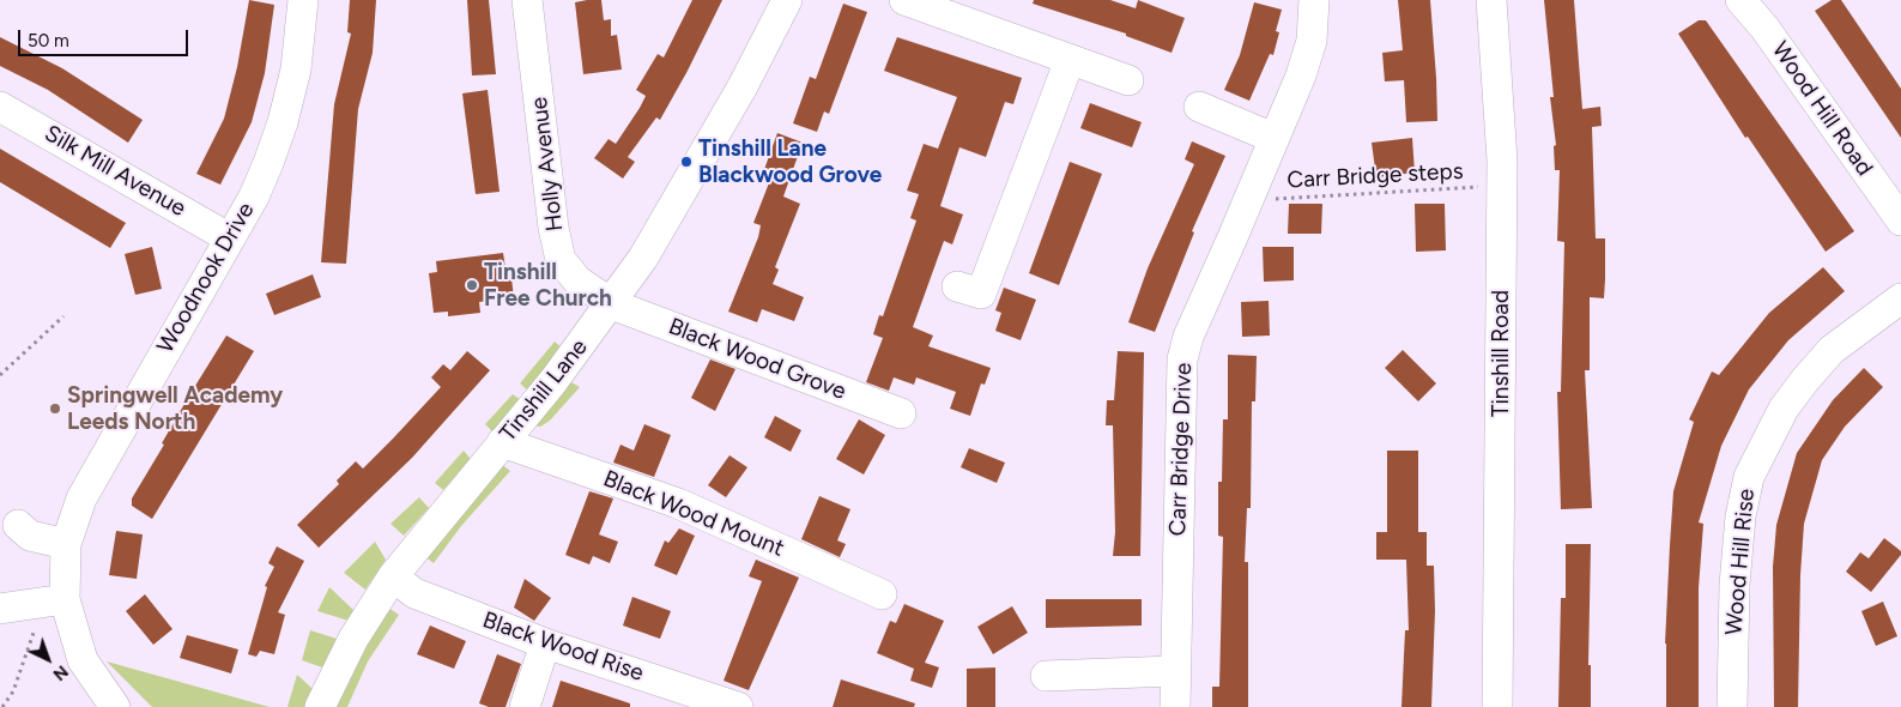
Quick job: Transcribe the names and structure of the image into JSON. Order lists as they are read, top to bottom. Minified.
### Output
{"streets":{"street":["Wood Hill Road","Holly Avenue","Silk Mill Avenue","Woodnook Drive","Tinshill Road","Black Wood Grove","Tinshill Lane","Carr Bridge Drive","Black Wood Mount","Wood Hill Rise","Black Wood Rise"],"path":["Carr Bridge steps"]},"crossings":[["Holly Avenue","Black Wood Grove"],["Holly Avenue","Tinshill Lane"],["Silk Mill Avenue","Woodnook Drive"],["Carr Bridge steps","Tinshill Road"],["Carr Bridge steps","Carr Bridge Drive"],["Black Wood Grove","Tinshill Lane"],["Tinshill Lane","Black Wood Mount"],["Tinshill Lane","Black Wood Rise"]],"places":["Tinshill Lane Blackwood Grove","Tinshill Free Church","Springwell Academy Leeds North"],"scale_bar":"50 m","north":"bottom right"}
